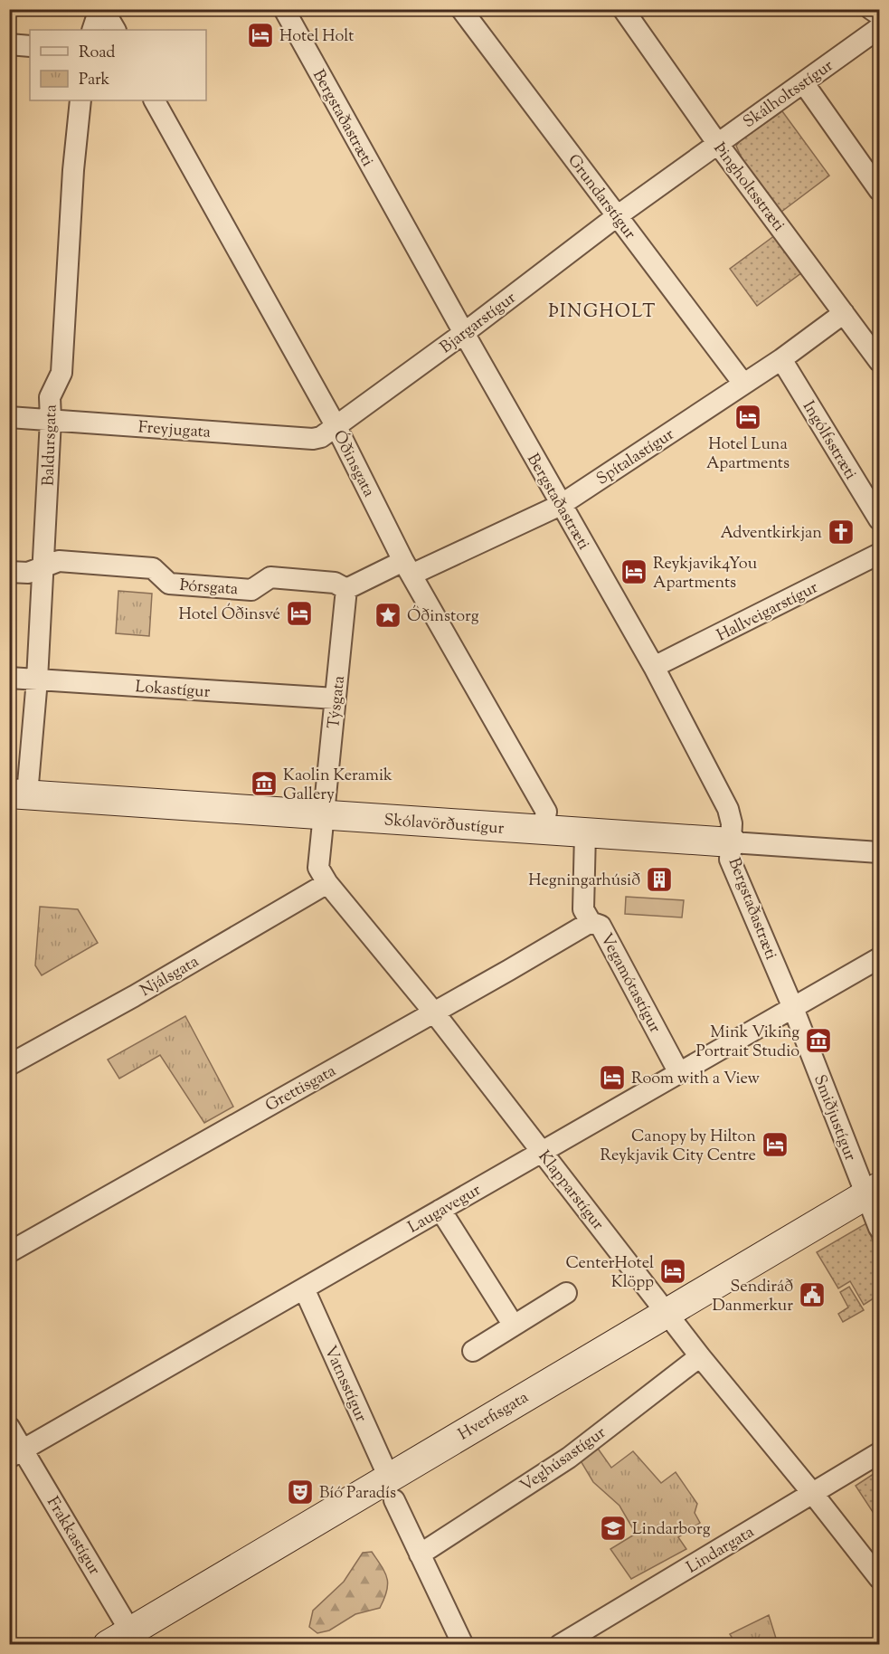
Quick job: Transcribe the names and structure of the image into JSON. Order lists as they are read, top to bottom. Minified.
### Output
{"streets":{"street":["Skálholtsstígur","Bergstaðastræti","Þingholtsstræti","Grundarstígur","Bjargarstígur","Freyjugata","Ingólfsstræti","Baldursgata","Spítalastígur","Óðinsgata","Þórsgata","Hallveigarstígur","Lokastígur","Týsgata","Skólavörðustígur","Njálsgata","Vegamótastígur","Grettisgata","Smiðjustígur","Klapparstígur","Laugavegur","Vatnsstígur","Hverfisgata","Veghúsastígur","Frakkastígur","Lindargata"]},"crossings":[["Skálholtsstígur","Þingholtsstræti"],["Skálholtsstígur","Grundarstígur"],["Skálholtsstígur","Bjargarstígur"],["Bergstaðastræti","Bjargarstígur"],["Bergstaðastræti","Spítalastígur"],["Bergstaðastræti","Hallveigarstígur"],["Bergstaðastræti","Skólavörðustígur"],["Bergstaðastræti","Smiðjustígur"],["Bergstaðastræti","Laugavegur"],["Þingholtsstræti","Spítalastígur"],["Grundarstígur","Bjargarstígur"],["Grundarstígur","Spítalastígur"],["Bjargarstígur","Freyjugata"],["Bjargarstígur","Óðinsgata"],["Freyjugata","Baldursgata"],["Freyjugata","Óðinsgata"],["Ingólfsstræti","Spítalastígur"],["Baldursgata","Þórsgata"],["Baldursgata","Lokastígur"],["Baldursgata","Skólavörðustígur"],["Spítalastígur","Óðinsgata"],["Spítalastígur","Þórsgata"],["Spítalastígur","Týsgata"],["Óðinsgata","Skólavörðustígur"],["Þórsgata","Týsgata"],["Lokastígur","Týsgata"],["Týsgata","Skólavörðustígur"],["Týsgata","Klapparstígur"],["Skólavörðustígur","Vegamótastígur"],["Skólavörðustígur","Klapparstígur"],["Njálsgata","Klapparstígur"],["Vegamótastígur","Grettisgata"],["Vegamótastígur","Laugavegur"],["Grettisgata","Klapparstígur"],["Smiðjustígur","Laugavegur"],["Smiðjustígur","Hverfisgata"],["Klapparstígur","Laugavegur"],["Klapparstígur","Hverfisgata"],["Klapparstígur","Veghúsastígur"],["Klapparstígur","Lindargata"],["Laugavegur","Vatnsstígur"],["Laugavegur","Frakkastígur"],["Vatnsstígur","Hverfisgata"],["Vatnsstígur","Veghúsastígur"],["Hverfisgata","Frakkastígur"]],"districts":["ÞINGHOLT"],"places":{"hotel":["Hotel Holt","Hotel Luna Apartments","Reykjavik4You Apartments","Hotel Óðinsvé","Room with a View","Canopy by Hilton Reykjavik City Centre","CenterHotel Klöpp"],"church":["Adventkirkjan"],"place":["Óðinstorg"],"museum":["Kaolin Keramik Gallery","Mink Viking Portrait Studio"],"building":["Hegningarhúsið"],"public building":["Sendiráð Danmerkur"],"theatre":["Bíó Paradís"],"school or university":["Lindarborg"]},"legend":["Road","Park"]}
